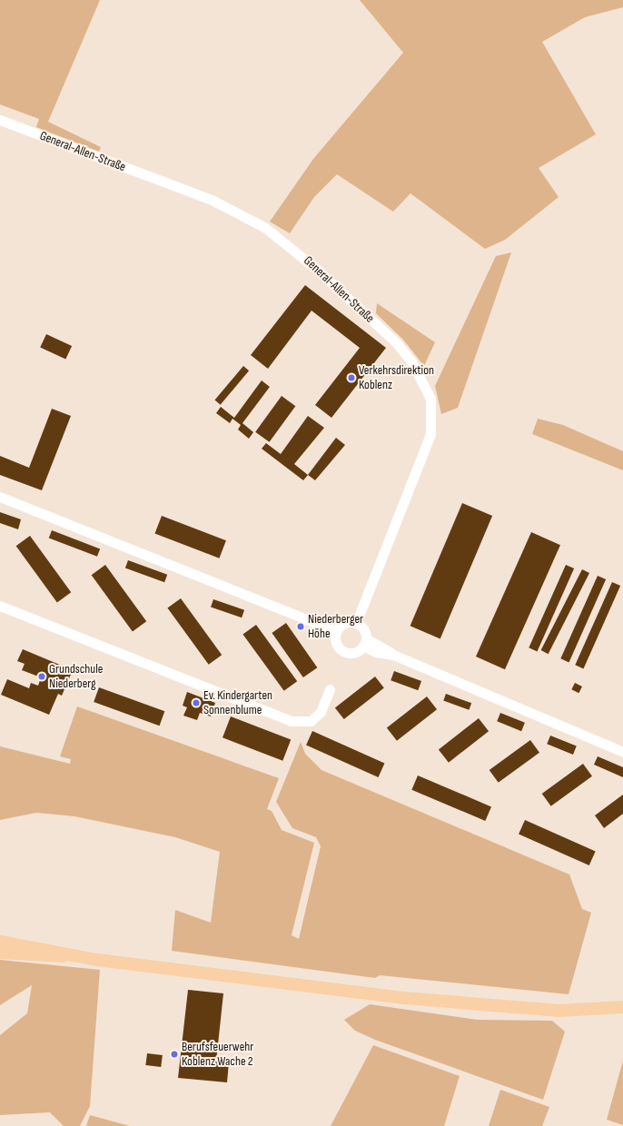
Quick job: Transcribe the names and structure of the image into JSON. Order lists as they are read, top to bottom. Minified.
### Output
{"streets":{"street":["General-Allen-Straße"]},"places":["Verkehrsdirektion Koblenz","Niederberger Höhe","Grundschule Niederberg","Ev. Kindergarten Sonnenblume","Berufsfeuerwehr Koblenz Wache 2"]}
